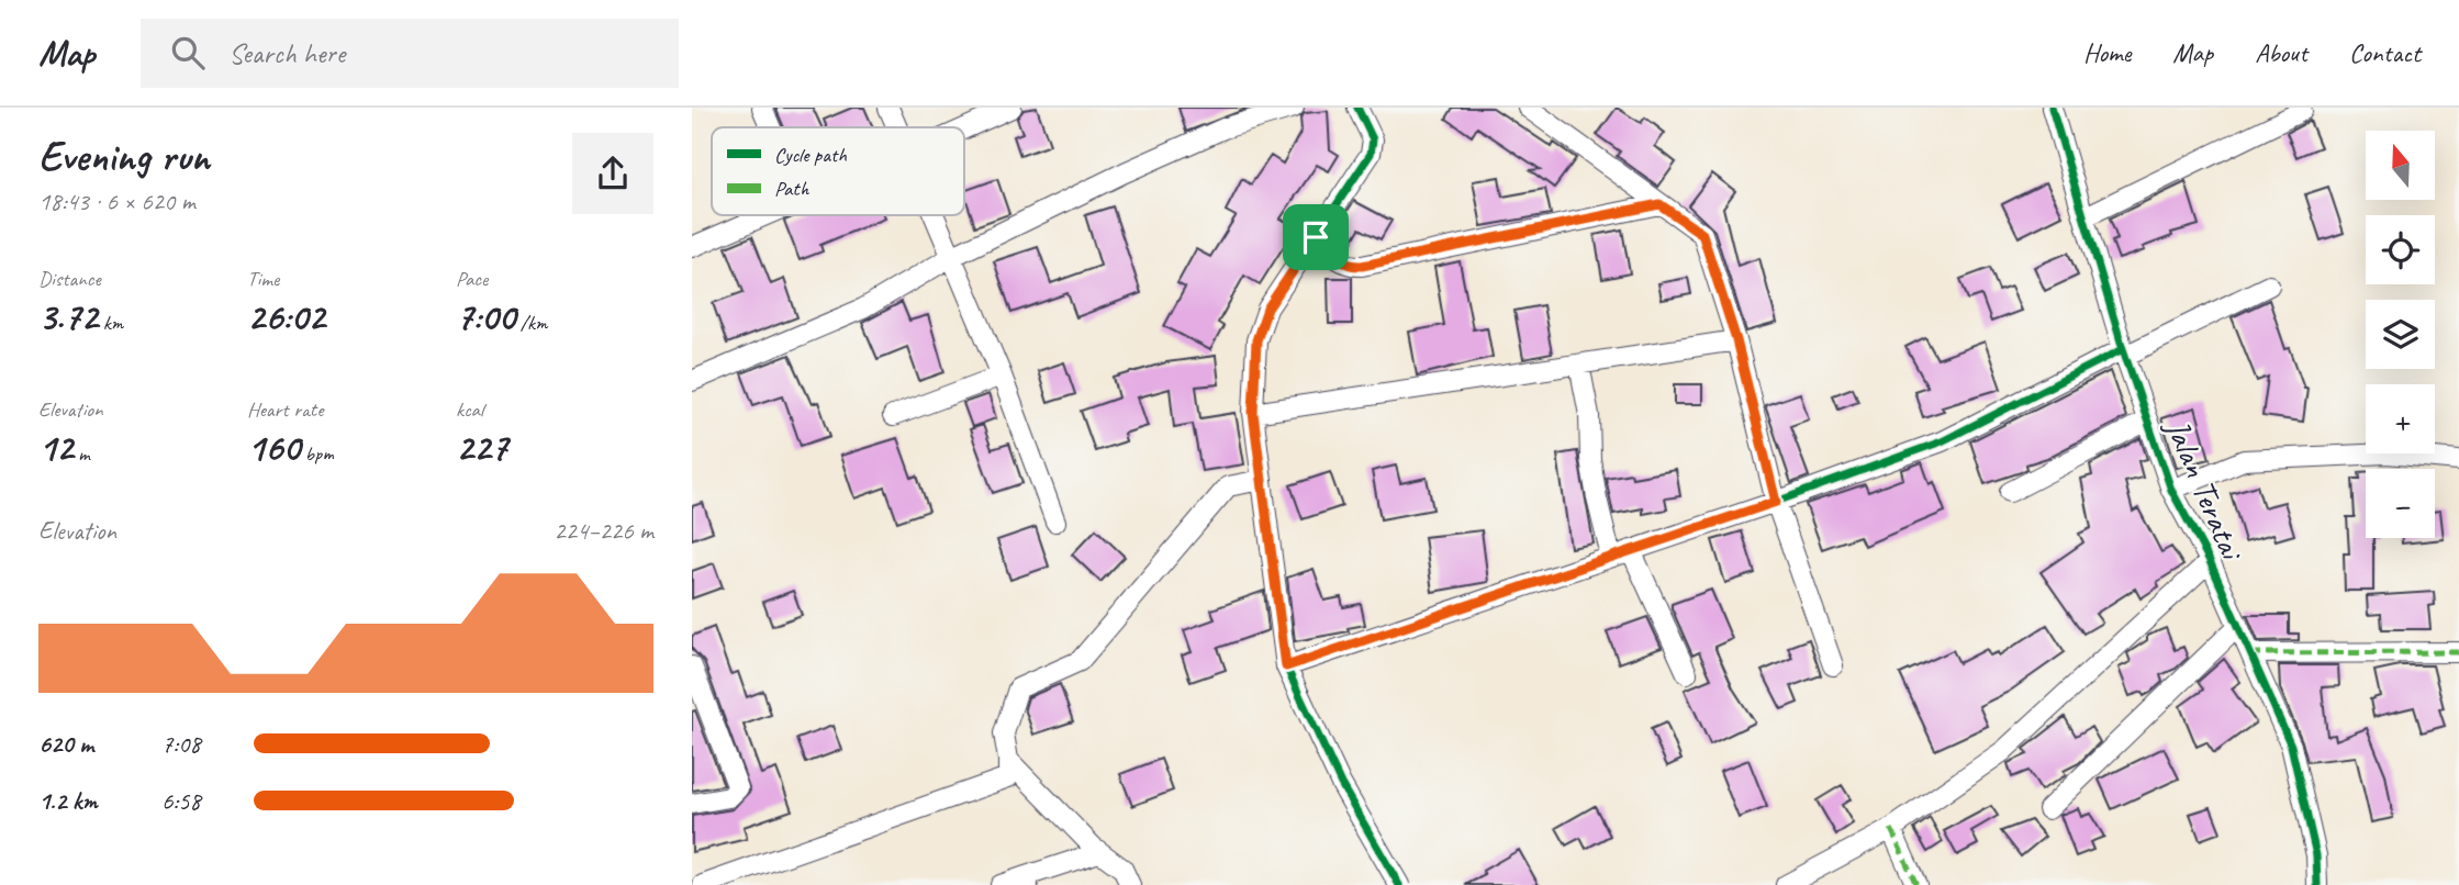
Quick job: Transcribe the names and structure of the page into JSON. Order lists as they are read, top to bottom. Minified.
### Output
{"streets":{"street":["Jalan Teratai"]},"legend":["Cycle path","Path"],"north":"top","page":{"header":"Map","search":"Search here","nav":["Home","Map","About","Contact"],"heading":["Evening run","18:43 · 6 × 620 m"],"map_buttons":["+","−"],"stats":[["Distance","3.72 km"],["Time","26:02"],["Pace","7:00 /km"],["Elevation","12 m"],["Heart rate","160 bpm"],["kcal","227"]],"chart":["Elevation","224–226 m"],"list":[{"name":"620 m","note":"7:08"},{"name":"1.2 km","note":"6:58"}]}}
